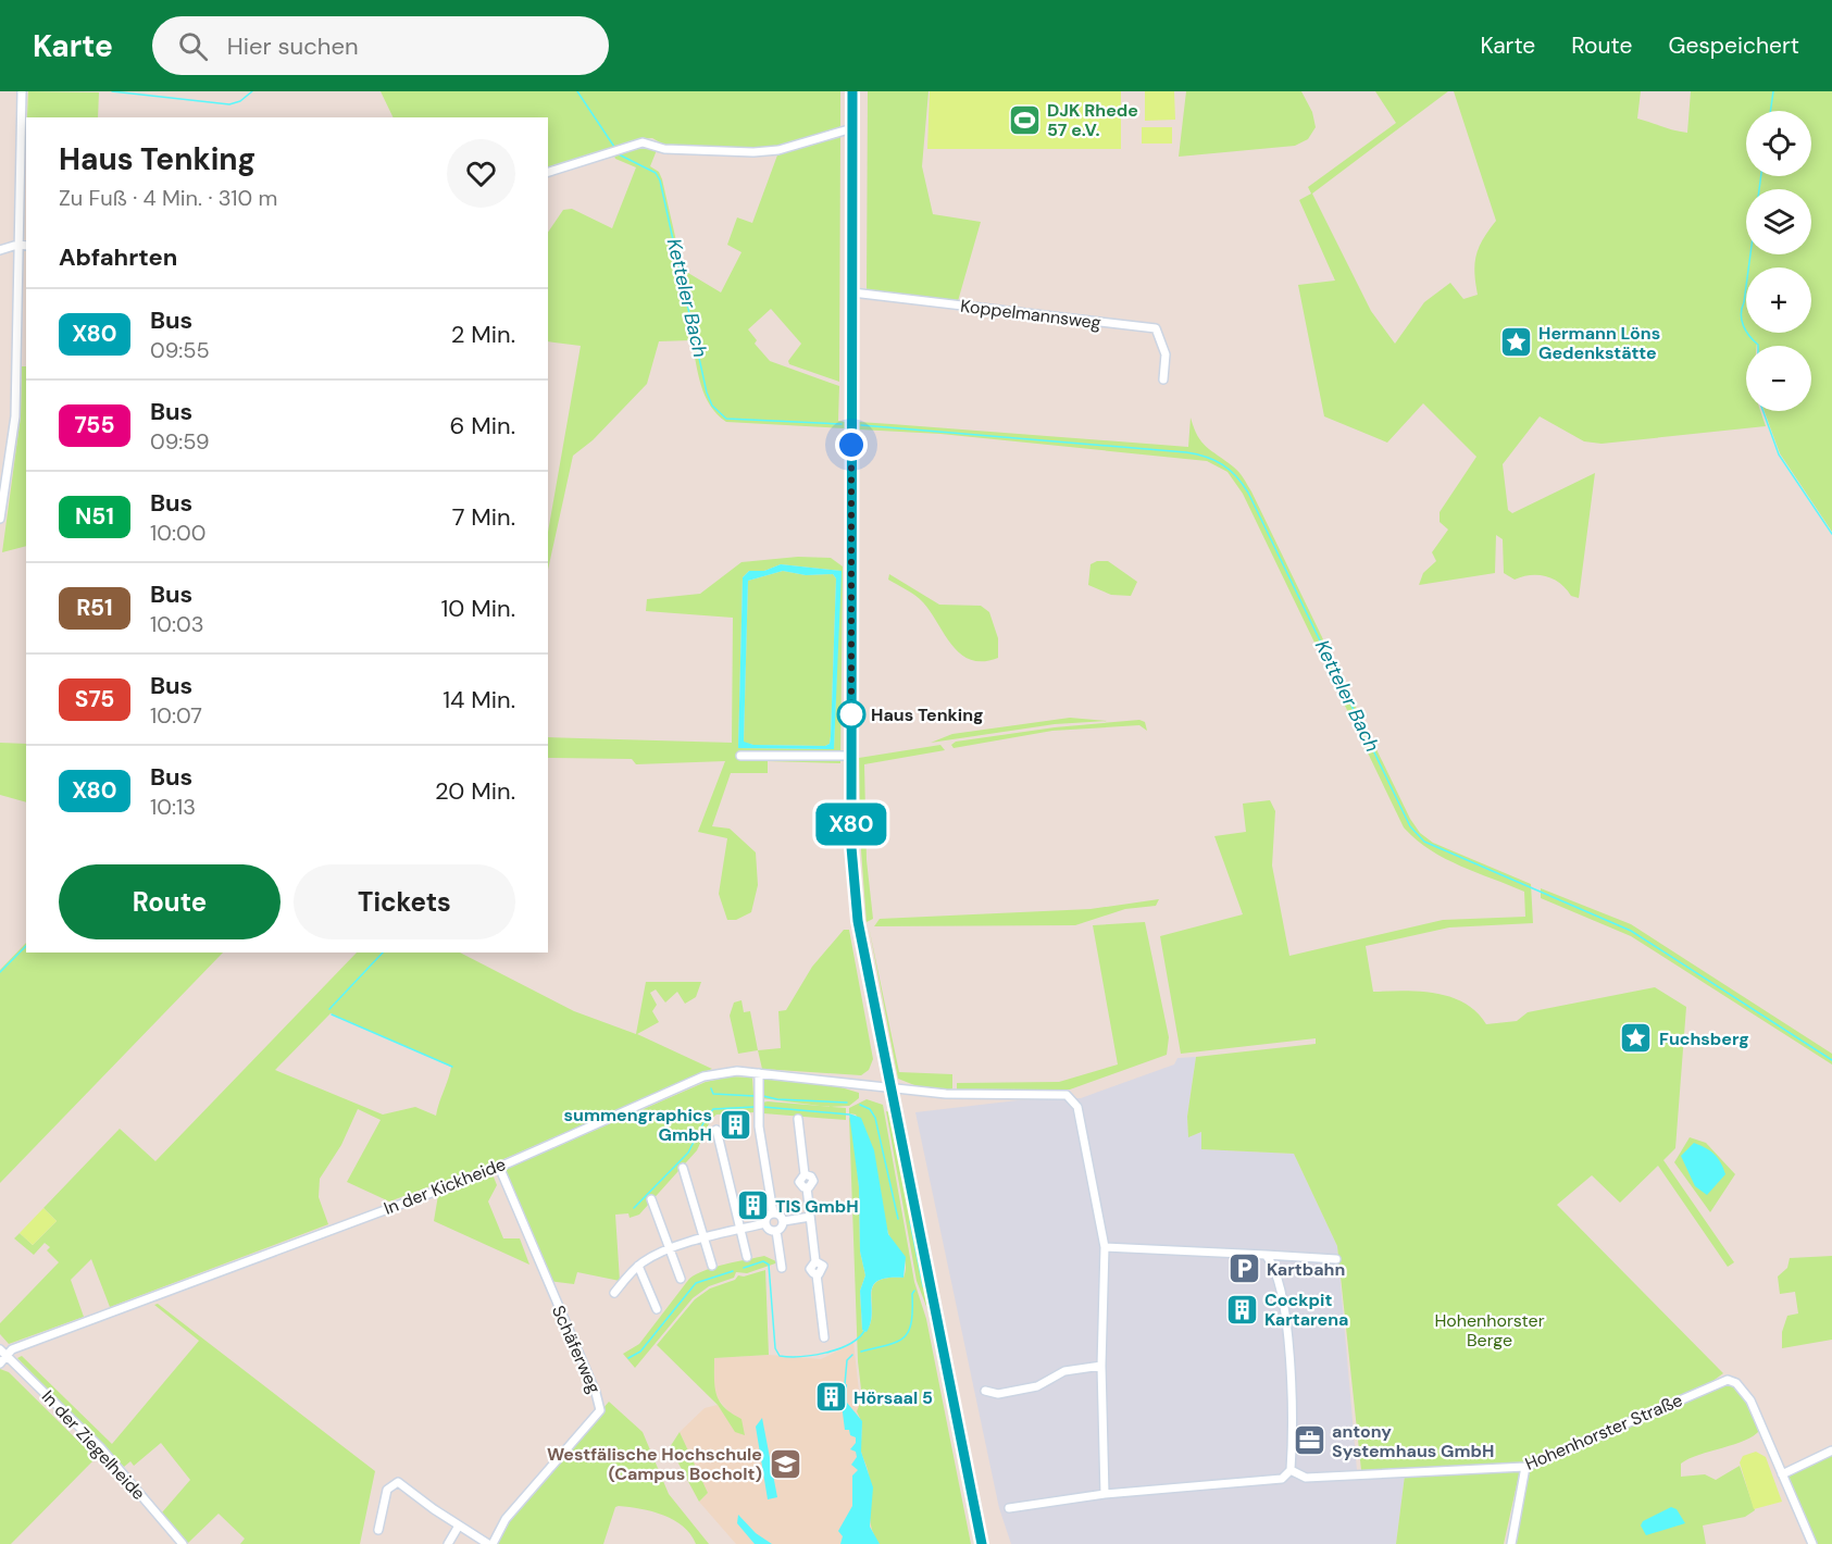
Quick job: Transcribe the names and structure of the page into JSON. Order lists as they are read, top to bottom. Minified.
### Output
{"streets":{"street":["Koppelmannsweg","In der Kickheide","Schäferweg","Hohenhorster Straße","In der Ziegelheide"]},"crossings":[["In der Kickheide","Schäferweg"],["In der Kickheide","In der Ziegelheide"]],"water":["Ketteler Bach"],"parks":["Hohenhorster Berge"],"places":{"sports":["DJK Rhede 57 e.V."],"place":["Hermann Löns Gedenkstätte","Fuchsberg"],"other":["Haus Tenking"],"building":["summengraphics GmbH","TIS GmbH","Cockpit Kartarena","Hörsaal 5"],"parking":["Kartbahn"],"office":["antony Systemhaus GmbH"],"school or university":["Westfälische Hochschule (Campus Bocholt)"]},"lines":["bus line X80"],"page":{"header":"Karte","search":"Hier suchen","nav":["Karte","Route","Gespeichert"],"on_map":"X80","map_buttons":["+","−"],"heading":[["Haus Tenking","Zu Fuß · 4 Min. · 310 m"],"Abfahrten"],"list":[{"mark":"X80","name":"Bus","note":"09:55","value":"2 Min."},{"mark":"755","name":"Bus","note":"09:59","value":"6 Min."},{"mark":"N51","name":"Bus","note":"10:00","value":"7 Min."},{"mark":"R51","name":"Bus","note":"10:03","value":"10 Min."},{"mark":"S75","name":"Bus","note":"10:07","value":"14 Min."},{"mark":"X80","name":"Bus","note":"10:13","value":"20 Min."}],"buttons":["Route","Tickets"]}}
